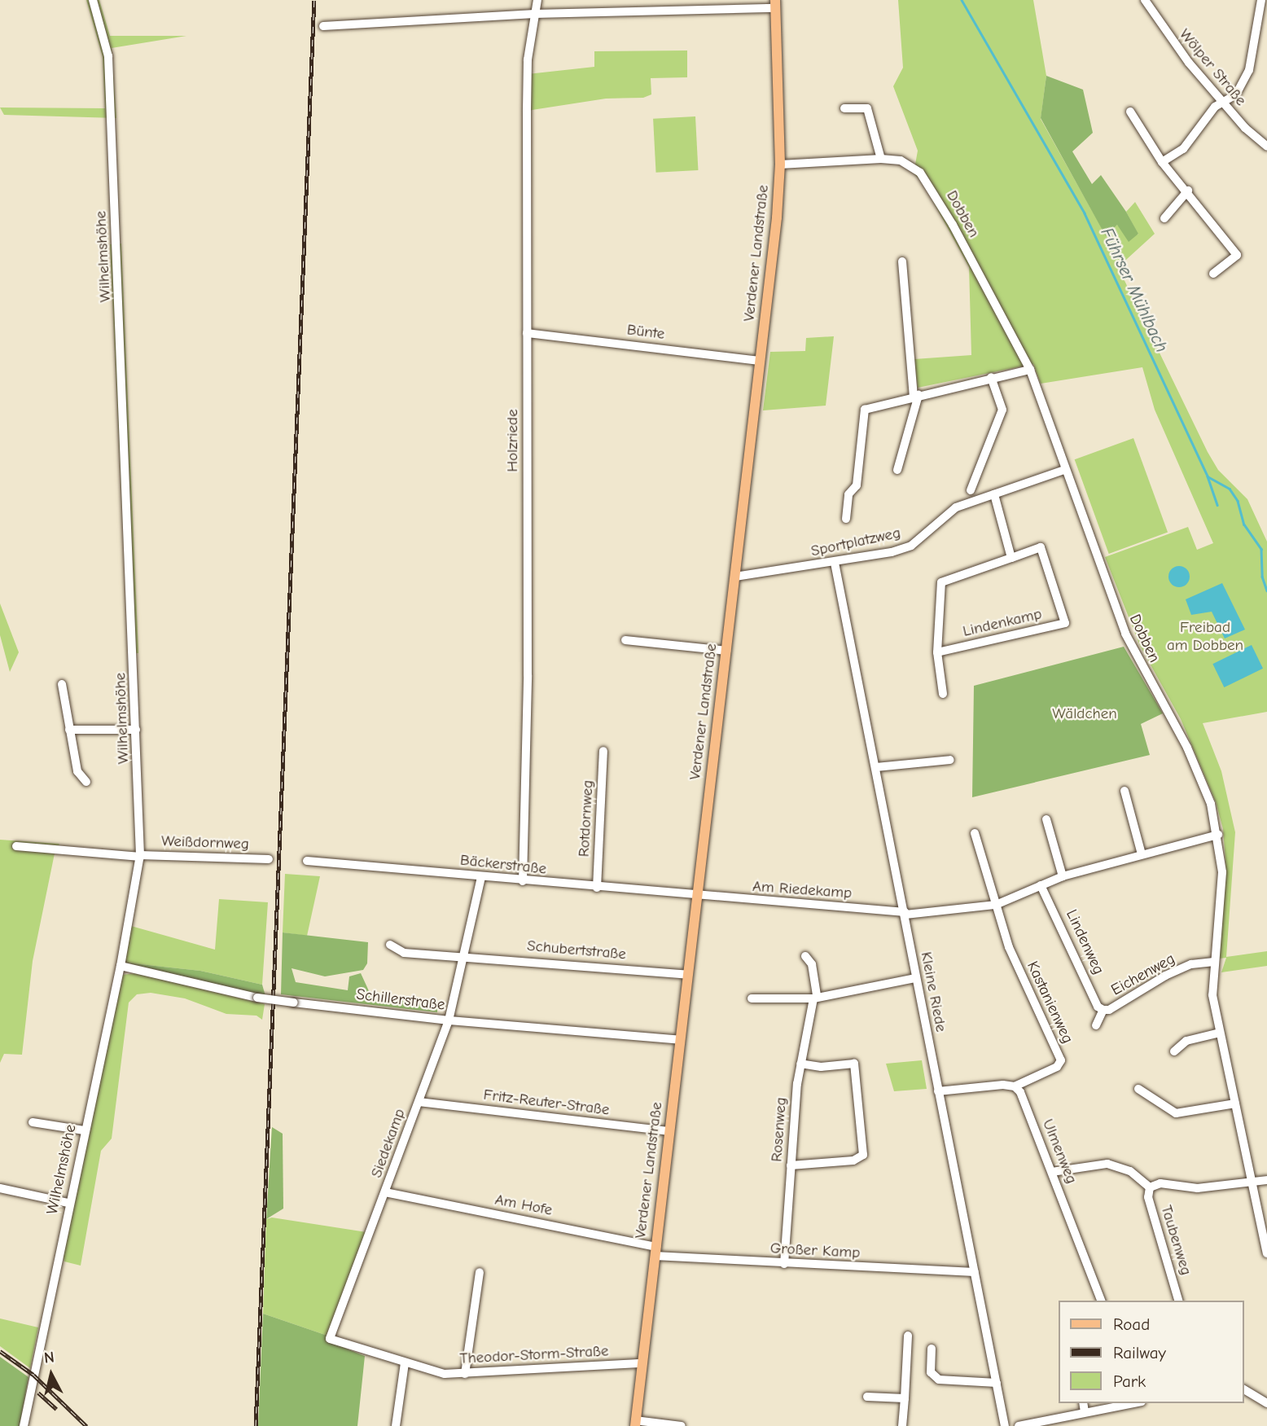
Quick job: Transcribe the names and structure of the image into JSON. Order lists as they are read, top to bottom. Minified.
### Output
{"streets":{"main road":["Verdener Landstraße"],"street":["Wölper Straße","Dobben","Wilhelmshöhe","Bünte","Holzriede","Sportplatzweg","Lindenkamp","Rotdornweg","Weißdornweg","Bäckerstraße","Am Riedekamp","Lindenweg","Schubertstraße","Eichenweg","Kleine Riede","Schillerstraße","Kastanienweg","Fritz-Reuter-Straße","Rosenweg","Siedekamp","Ulmenweg","Am Hofe","Taubenweg","Großer Kamp","Theodor-Storm-Straße"]},"crossings":[["Dobben","Verdener Landstraße"],["Dobben","Sportplatzweg"],["Dobben","Am Riedekamp"],["Dobben","Eichenweg"],["Verdener Landstraße","Bünte"],["Verdener Landstraße","Sportplatzweg"],["Verdener Landstraße","Bäckerstraße"],["Verdener Landstraße","Am Riedekamp"],["Verdener Landstraße","Schubertstraße"],["Verdener Landstraße","Schillerstraße"],["Verdener Landstraße","Fritz-Reuter-Straße"],["Verdener Landstraße","Am Hofe"],["Verdener Landstraße","Großer Kamp"],["Verdener Landstraße","Theodor-Storm-Straße"],["Wilhelmshöhe","Weißdornweg"],["Wilhelmshöhe","Schillerstraße"],["Bünte","Holzriede"],["Holzriede","Bäckerstraße"],["Sportplatzweg","Kleine Riede"],["Rotdornweg","Bäckerstraße"],["Bäckerstraße","Am Riedekamp"],["Bäckerstraße","Siedekamp"],["Am Riedekamp","Lindenweg"],["Am Riedekamp","Kleine Riede"],["Am Riedekamp","Kastanienweg"],["Lindenweg","Eichenweg"],["Schubertstraße","Siedekamp"],["Kleine Riede","Großer Kamp"],["Schillerstraße","Siedekamp"],["Kastanienweg","Ulmenweg"],["Fritz-Reuter-Straße","Siedekamp"],["Rosenweg","Großer Kamp"],["Siedekamp","Am Hofe"],["Siedekamp","Theodor-Storm-Straße"],["Am Hofe","Großer Kamp"]],"water":["Führser Mühlbach"],"parks":["Freibad am Dobben","Wäldchen"],"legend":["Road","Railway","Park"],"north":"top"}
